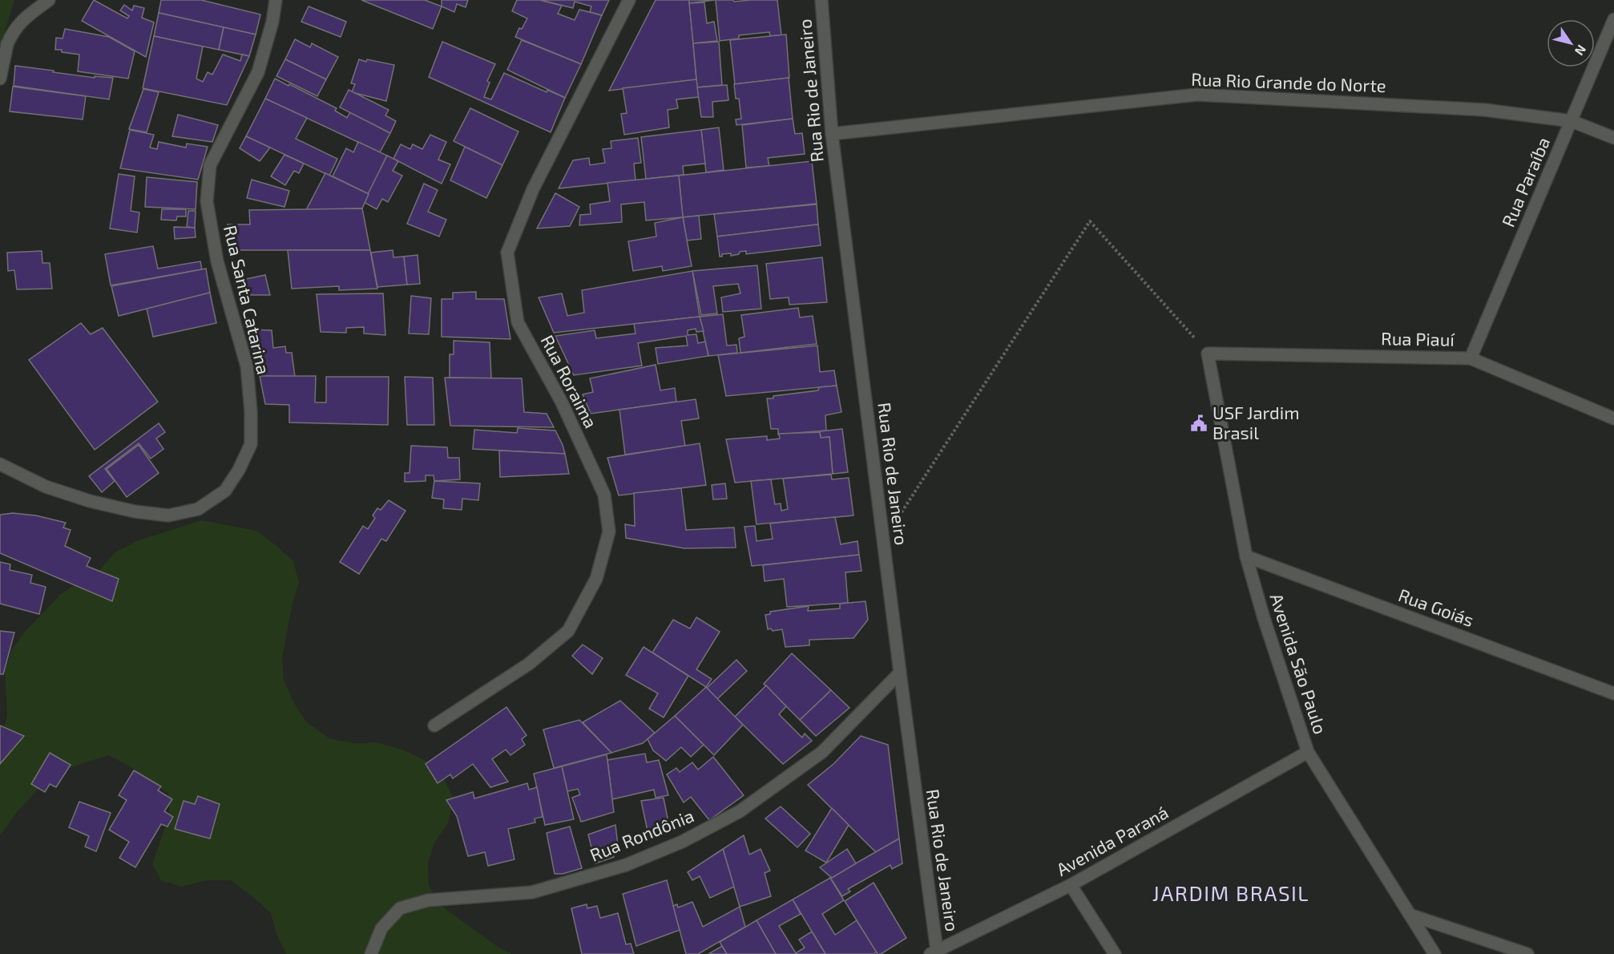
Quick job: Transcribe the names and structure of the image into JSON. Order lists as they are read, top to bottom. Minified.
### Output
{"streets":{"street":["Rua Rio Grande do Norte","Rua Rio de Janeiro","Rua Paraíba","Rua Santa Catarina","Rua Piauí","Rua Roraima","Rua Goiás","Avenida São Paulo","Rua Rondônia","Avenida Paraná"]},"crossings":[["Rua Rio Grande do Norte","Rua Rio de Janeiro"],["Rua Rio Grande do Norte","Rua Paraíba"],["Rua Rio de Janeiro","Rua Rondônia"],["Rua Rio de Janeiro","Avenida Paraná"],["Rua Paraíba","Rua Piauí"],["Rua Piauí","Avenida São Paulo"],["Rua Goiás","Avenida São Paulo"],["Avenida São Paulo","Avenida Paraná"]],"districts":["JARDIM BRASIL"],"places":{"public building":["USF Jardim Brasil"]},"north":"bottom right"}
